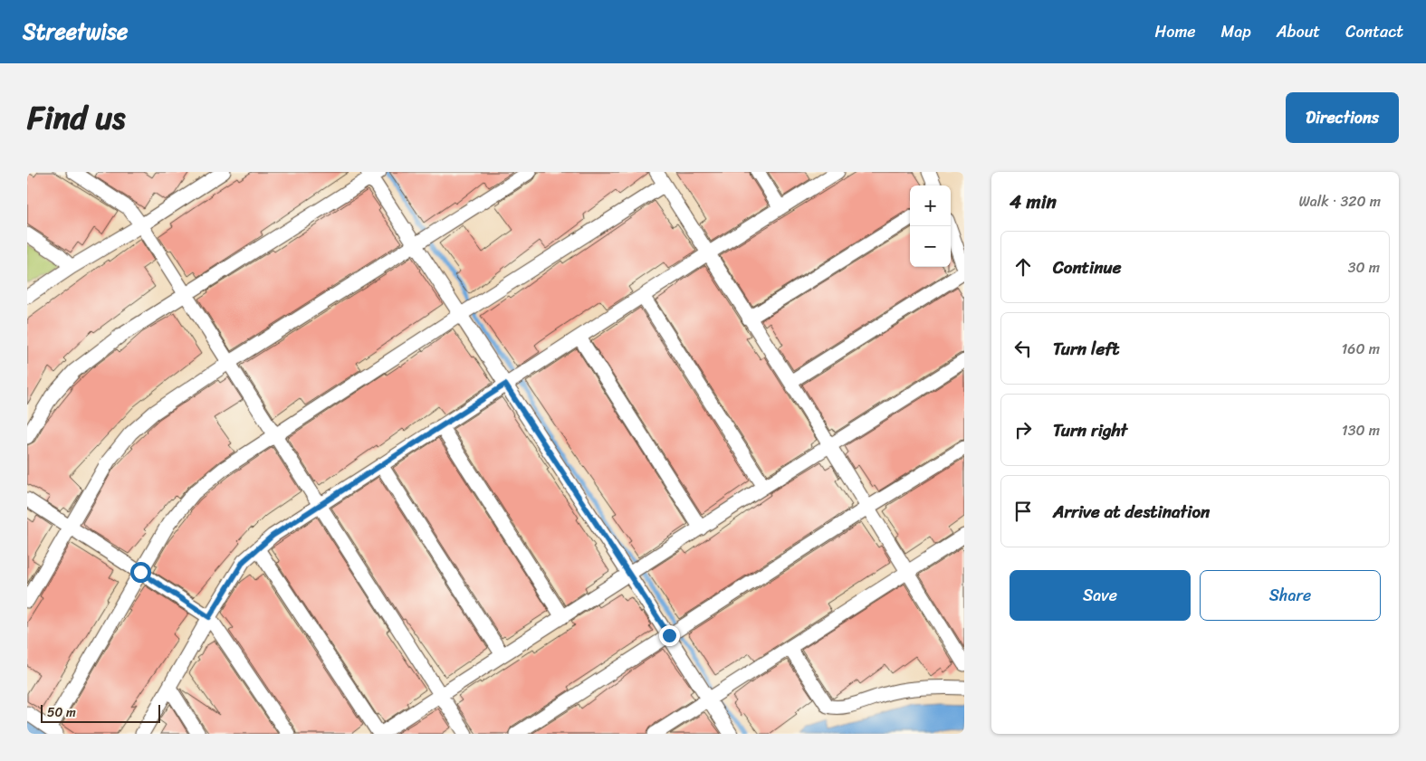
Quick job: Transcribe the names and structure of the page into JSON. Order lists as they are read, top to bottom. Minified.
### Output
{"scale_bar":"50 m","page":{"header":"Streetwise","nav":["Home","Map","About","Contact"],"title":"Find us","buttons":["Directions",["Save","Share"]],"heading":["4 min","Walk · 320 m"],"map_buttons":["+","−"],"list":[["Continue","30 m"],["Turn left","160 m"],["Turn right","130 m"],"Arrive at destination"],"scale":"50 m"}}
